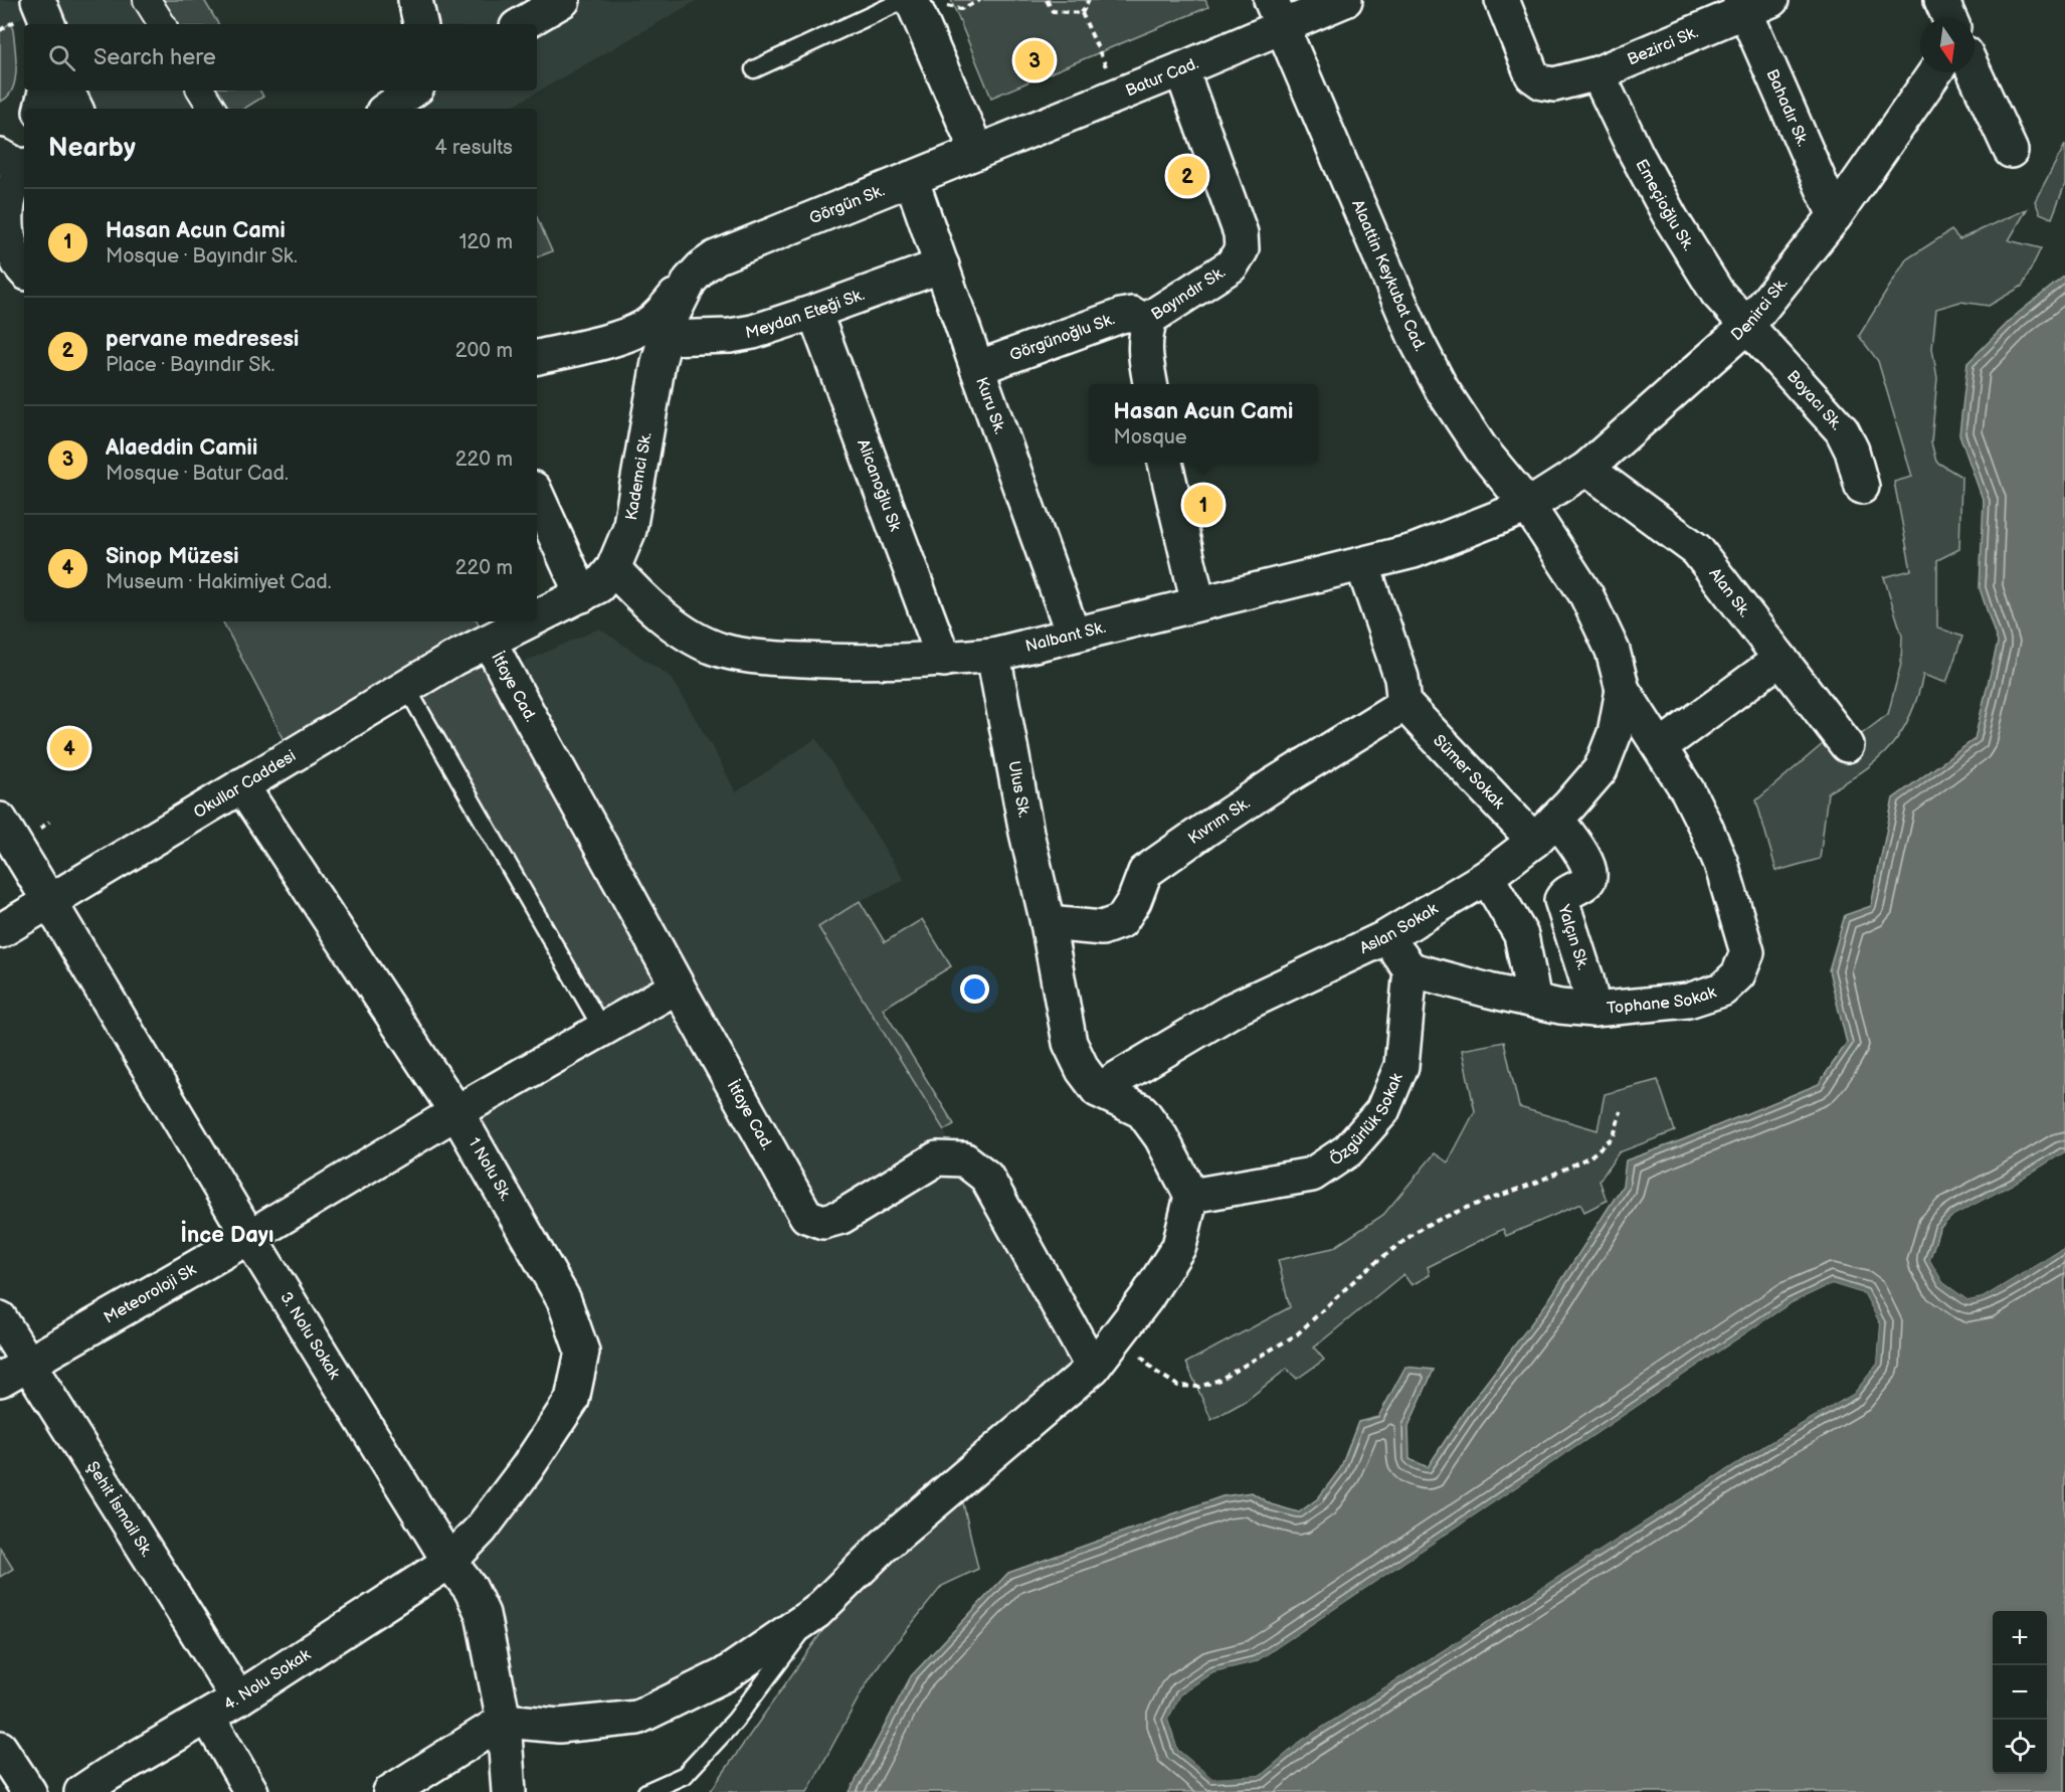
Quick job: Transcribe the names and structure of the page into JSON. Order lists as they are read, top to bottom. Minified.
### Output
{"streets":{"main road":["Bezirci Sk.","Batur Cad.","Bahadır Sk.","Görgün Sk.","Emeçioğlu Sk.","Alaattin Keykubat Cad.","Bayındır Sk.","Denirci Sk.","Meydan Eteği Sk.","Görgünoğlu Sk.","Boyacı Sk.","Kuru Sk.","Kademci Sk.","Alicanoğlu Sk","Alan Sk.","Nalbant Sk.","İtfaye Cad.","Sümer Sokak","Okullar Caddesi","Ulus Sk.","Kıvrım Sk.","Aslan Sokak","Yalçın Sk.","Tophane Sokak","Özgürlük Sokak","1 Nolu Sk.","Meteoroloji Sk","3. Nolu Sokak","Şehit İsmail Sk.","4. Nolu Sokak"]},"crossings":[["Bezirci Sk.","Bahadır Sk."],["Bezirci Sk.","Emeçioğlu Sk."],["Batur Cad.","Görgün Sk."],["Batur Cad.","Alaattin Keykubat Cad."],["Batur Cad.","Bayındır Sk."],["Bahadır Sk.","Denirci Sk."],["Görgün Sk.","Kuru Sk."],["Görgün Sk.","Kademci Sk."],["Emeçioğlu Sk.","Denirci Sk."],["Emeçioğlu Sk.","Boyacı Sk."],["Alaattin Keykubat Cad.","Denirci Sk."],["Alaattin Keykubat Cad.","Nalbant Sk."],["Alaattin Keykubat Cad.","Aslan Sokak"],["Alaattin Keykubat Cad.","Tophane Sokak"],["Bayındır Sk.","Görgünoğlu Sk."],["Denirci Sk.","Boyacı Sk."],["Denirci Sk.","Alan Sk."],["Denirci Sk.","Nalbant Sk."],["Meydan Eteği Sk.","Kuru Sk."],["Meydan Eteği Sk.","Kademci Sk."],["Meydan Eteği Sk.","Alicanoğlu Sk"],["Görgünoğlu Sk.","Kuru Sk."],["Kuru Sk.","Nalbant Sk."],["Kademci Sk.","Nalbant Sk."],["Kademci Sk.","İtfaye Cad."],["Kademci Sk.","Okullar Caddesi"],["Alicanoğlu Sk","Nalbant Sk."],["Nalbant Sk.","Ulus Sk."],["İtfaye Cad.","Okullar Caddesi"],["İtfaye Cad.","Meteoroloji Sk"],["Sümer Sokak","Kıvrım Sk."],["Sümer Sokak","Aslan Sokak"],["Sümer Sokak","Yalçın Sk."],["Okullar Caddesi","1 Nolu Sk."],["Okullar Caddesi","3. Nolu Sokak"],["Ulus Sk.","Kıvrım Sk."],["Aslan Sokak","Yalçın Sk."],["Aslan Sokak","Tophane Sokak"],["Yalçın Sk.","Tophane Sokak"],["Tophane Sokak","Özgürlük Sokak"],["1 Nolu Sk.","Meteoroloji Sk"],["1 Nolu Sk.","3. Nolu Sokak"],["1 Nolu Sk.","4. Nolu Sokak"],["Meteoroloji Sk","3. Nolu Sokak"],["Meteoroloji Sk","Şehit İsmail Sk."],["3. Nolu Sokak","4. Nolu Sokak"],["Şehit İsmail Sk.","4. Nolu Sokak"]],"districts":["İnce Dayı"],"north":"bottom","page":{"search":"Search here","pins":["3","2","1","4"],"heading":["Nearby","4 results"],"list":[{"mark":"1","name":"Hasan Acun Cami","note":"Mosque · Bayındır Sk.","value":"120 m"},{"mark":"2","name":"pervane medresesi","note":"Place · Bayındır Sk.","value":"200 m"},{"mark":"3","name":"Alaeddin Camii","note":"Mosque · Batur Cad.","value":"220 m"},{"mark":"4","name":"Sinop Müzesi","note":"Museum · Hakimiyet Cad.","value":"220 m"}],"popup":["Hasan Acun Cami","Mosque"],"map_buttons":["+","−"]}}
